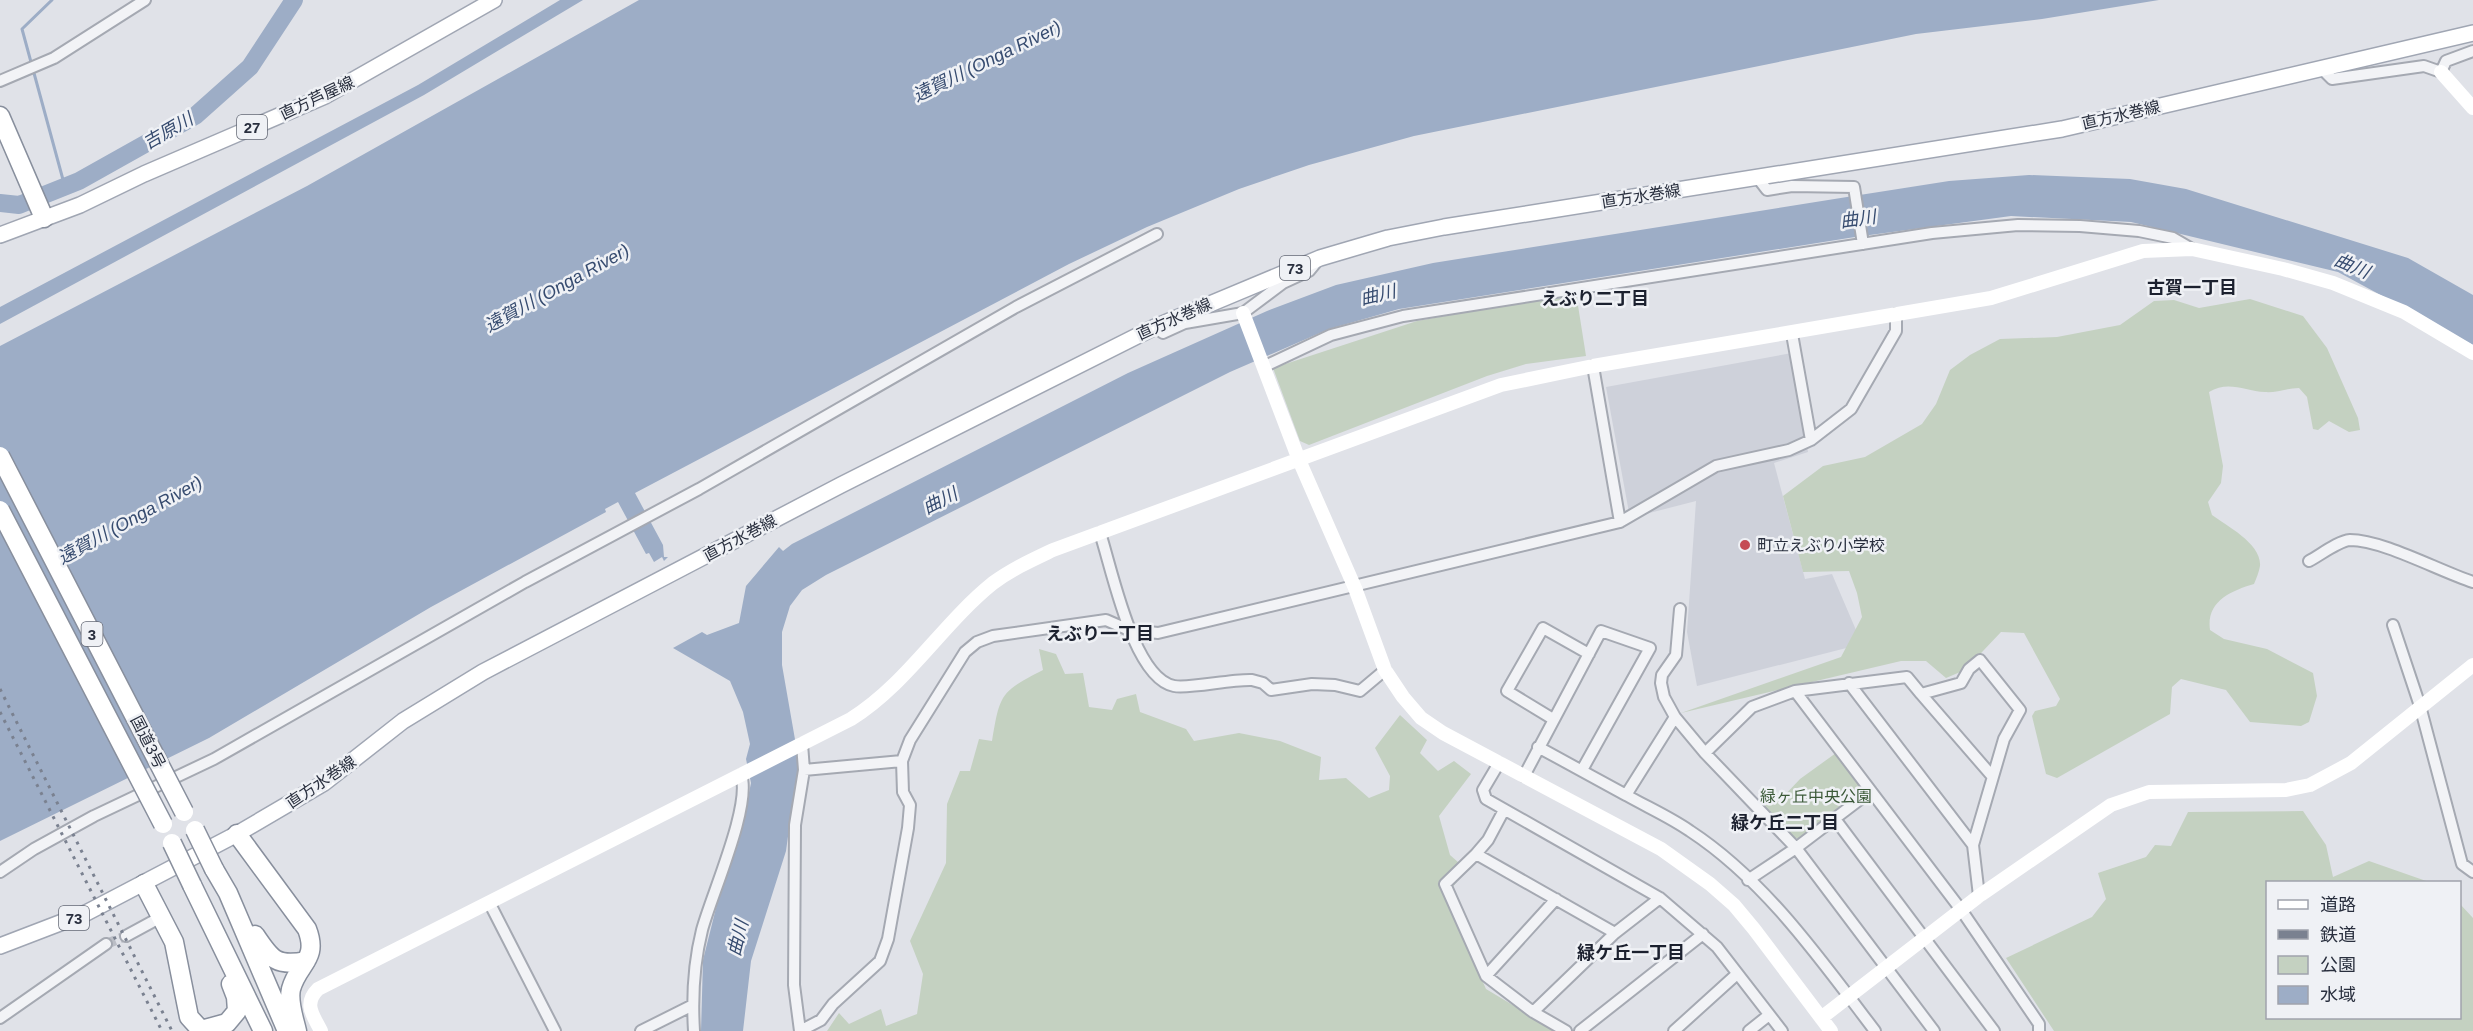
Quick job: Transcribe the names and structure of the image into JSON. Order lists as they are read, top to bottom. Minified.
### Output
{"streets":{"highway":["3","国道3号"],"main road":["直方芦屋線","直方水巻線","27","73"]},"districts":["古賀一丁目","えぶり二丁目","えぶり一丁目","緑ケ丘二丁目","緑ケ丘一丁目"],"water":["遠賀川 (Onga River)","吉原川","曲川"],"parks":["緑ヶ丘中央公園"],"places":["町立えぶり小学校"],"legend":["道路","鉄道","公園","水域"]}
